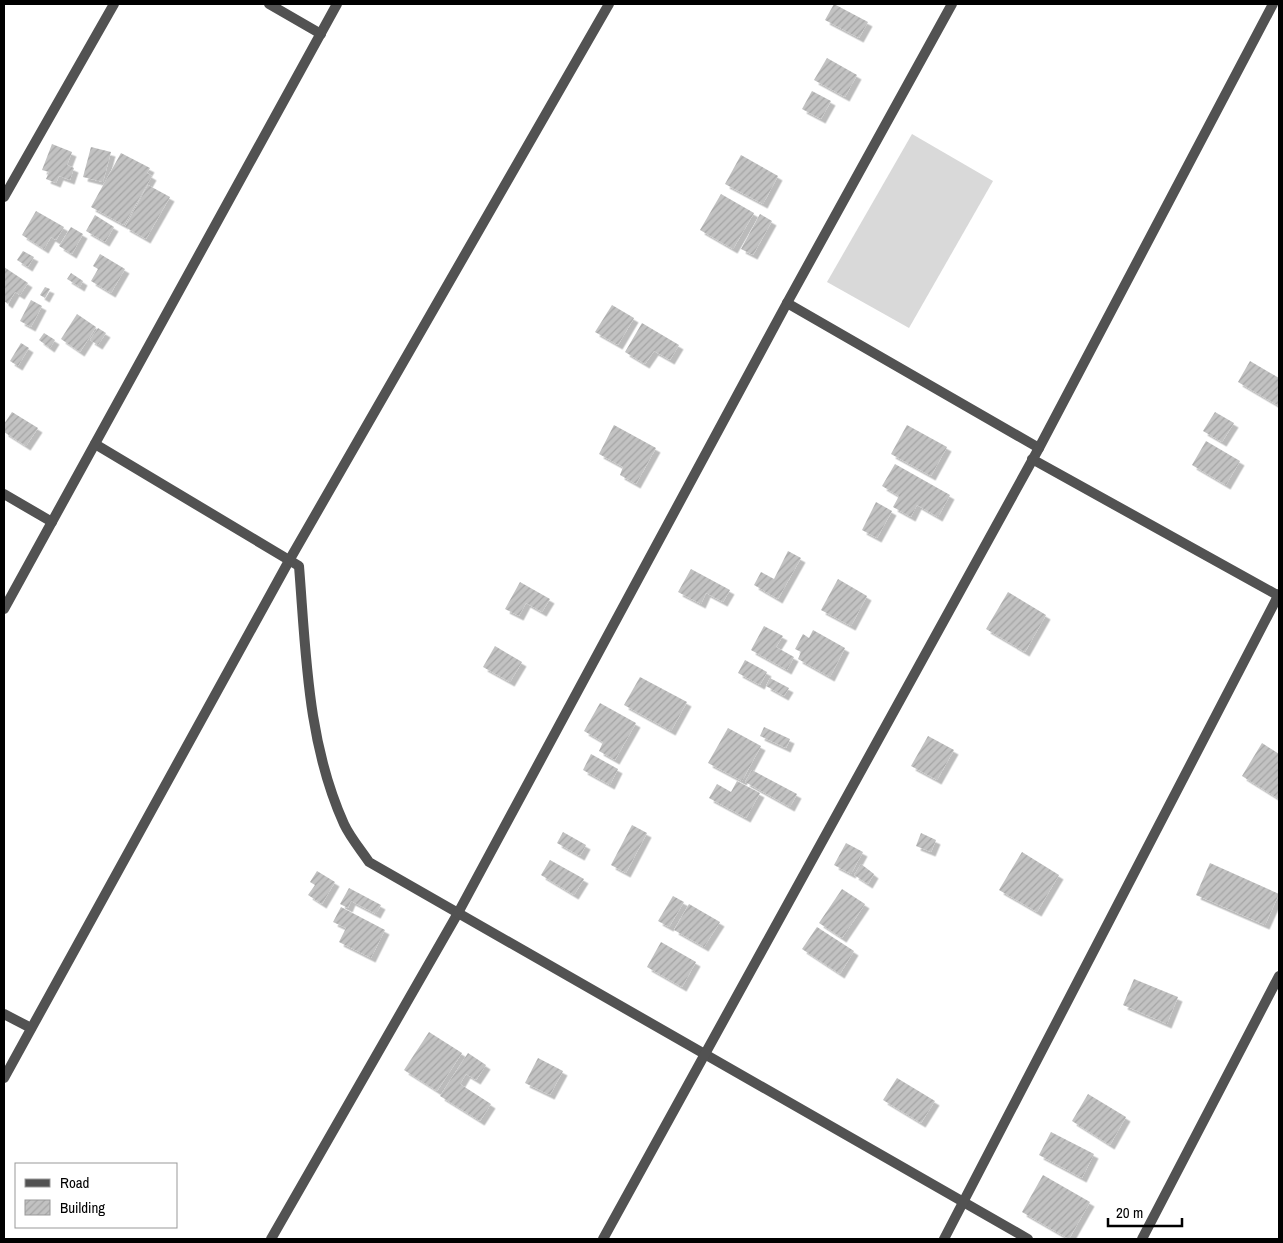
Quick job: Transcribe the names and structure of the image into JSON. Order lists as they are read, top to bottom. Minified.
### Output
{"legend":["Road","Building"],"scale_bar":"20 m"}
